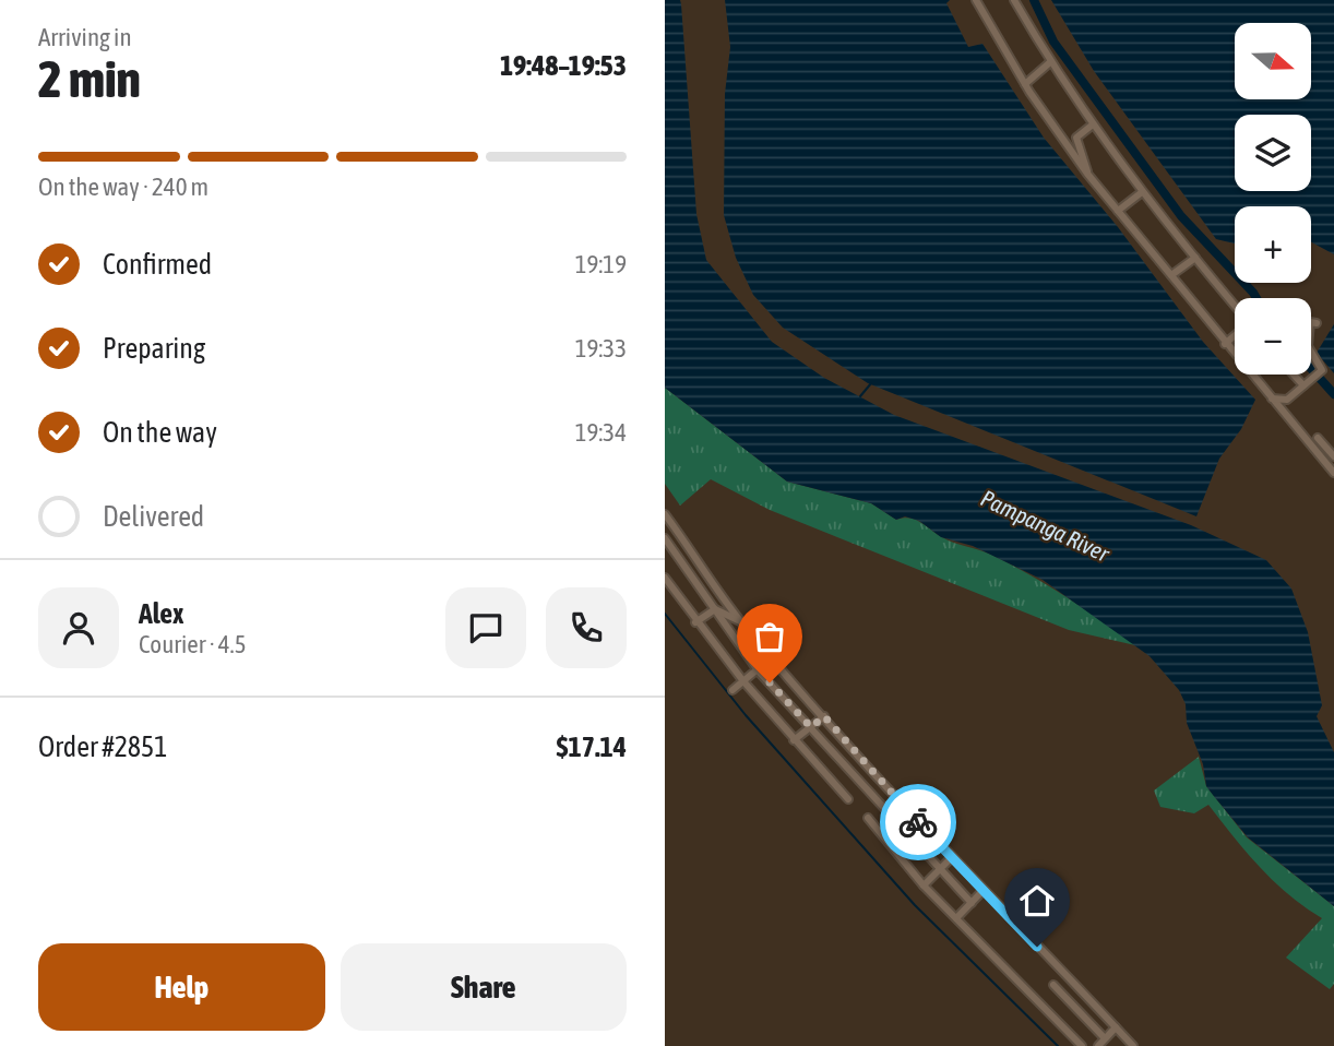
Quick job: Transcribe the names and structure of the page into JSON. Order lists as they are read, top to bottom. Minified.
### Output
{"water":["Pampanga River"],"north":"right","page":{"heading":["2 min","Arriving in","19:48–19:53"],"panel":["Alex","Courier · 4.5","Order #2851","$17.14"],"map_buttons":["+","−"],"bar":"On the way · 240 m","list":[["Confirmed","19:19"],["Preparing","19:33"],["On the way","19:34"],"Delivered"],"buttons":["Help","Share"]}}
